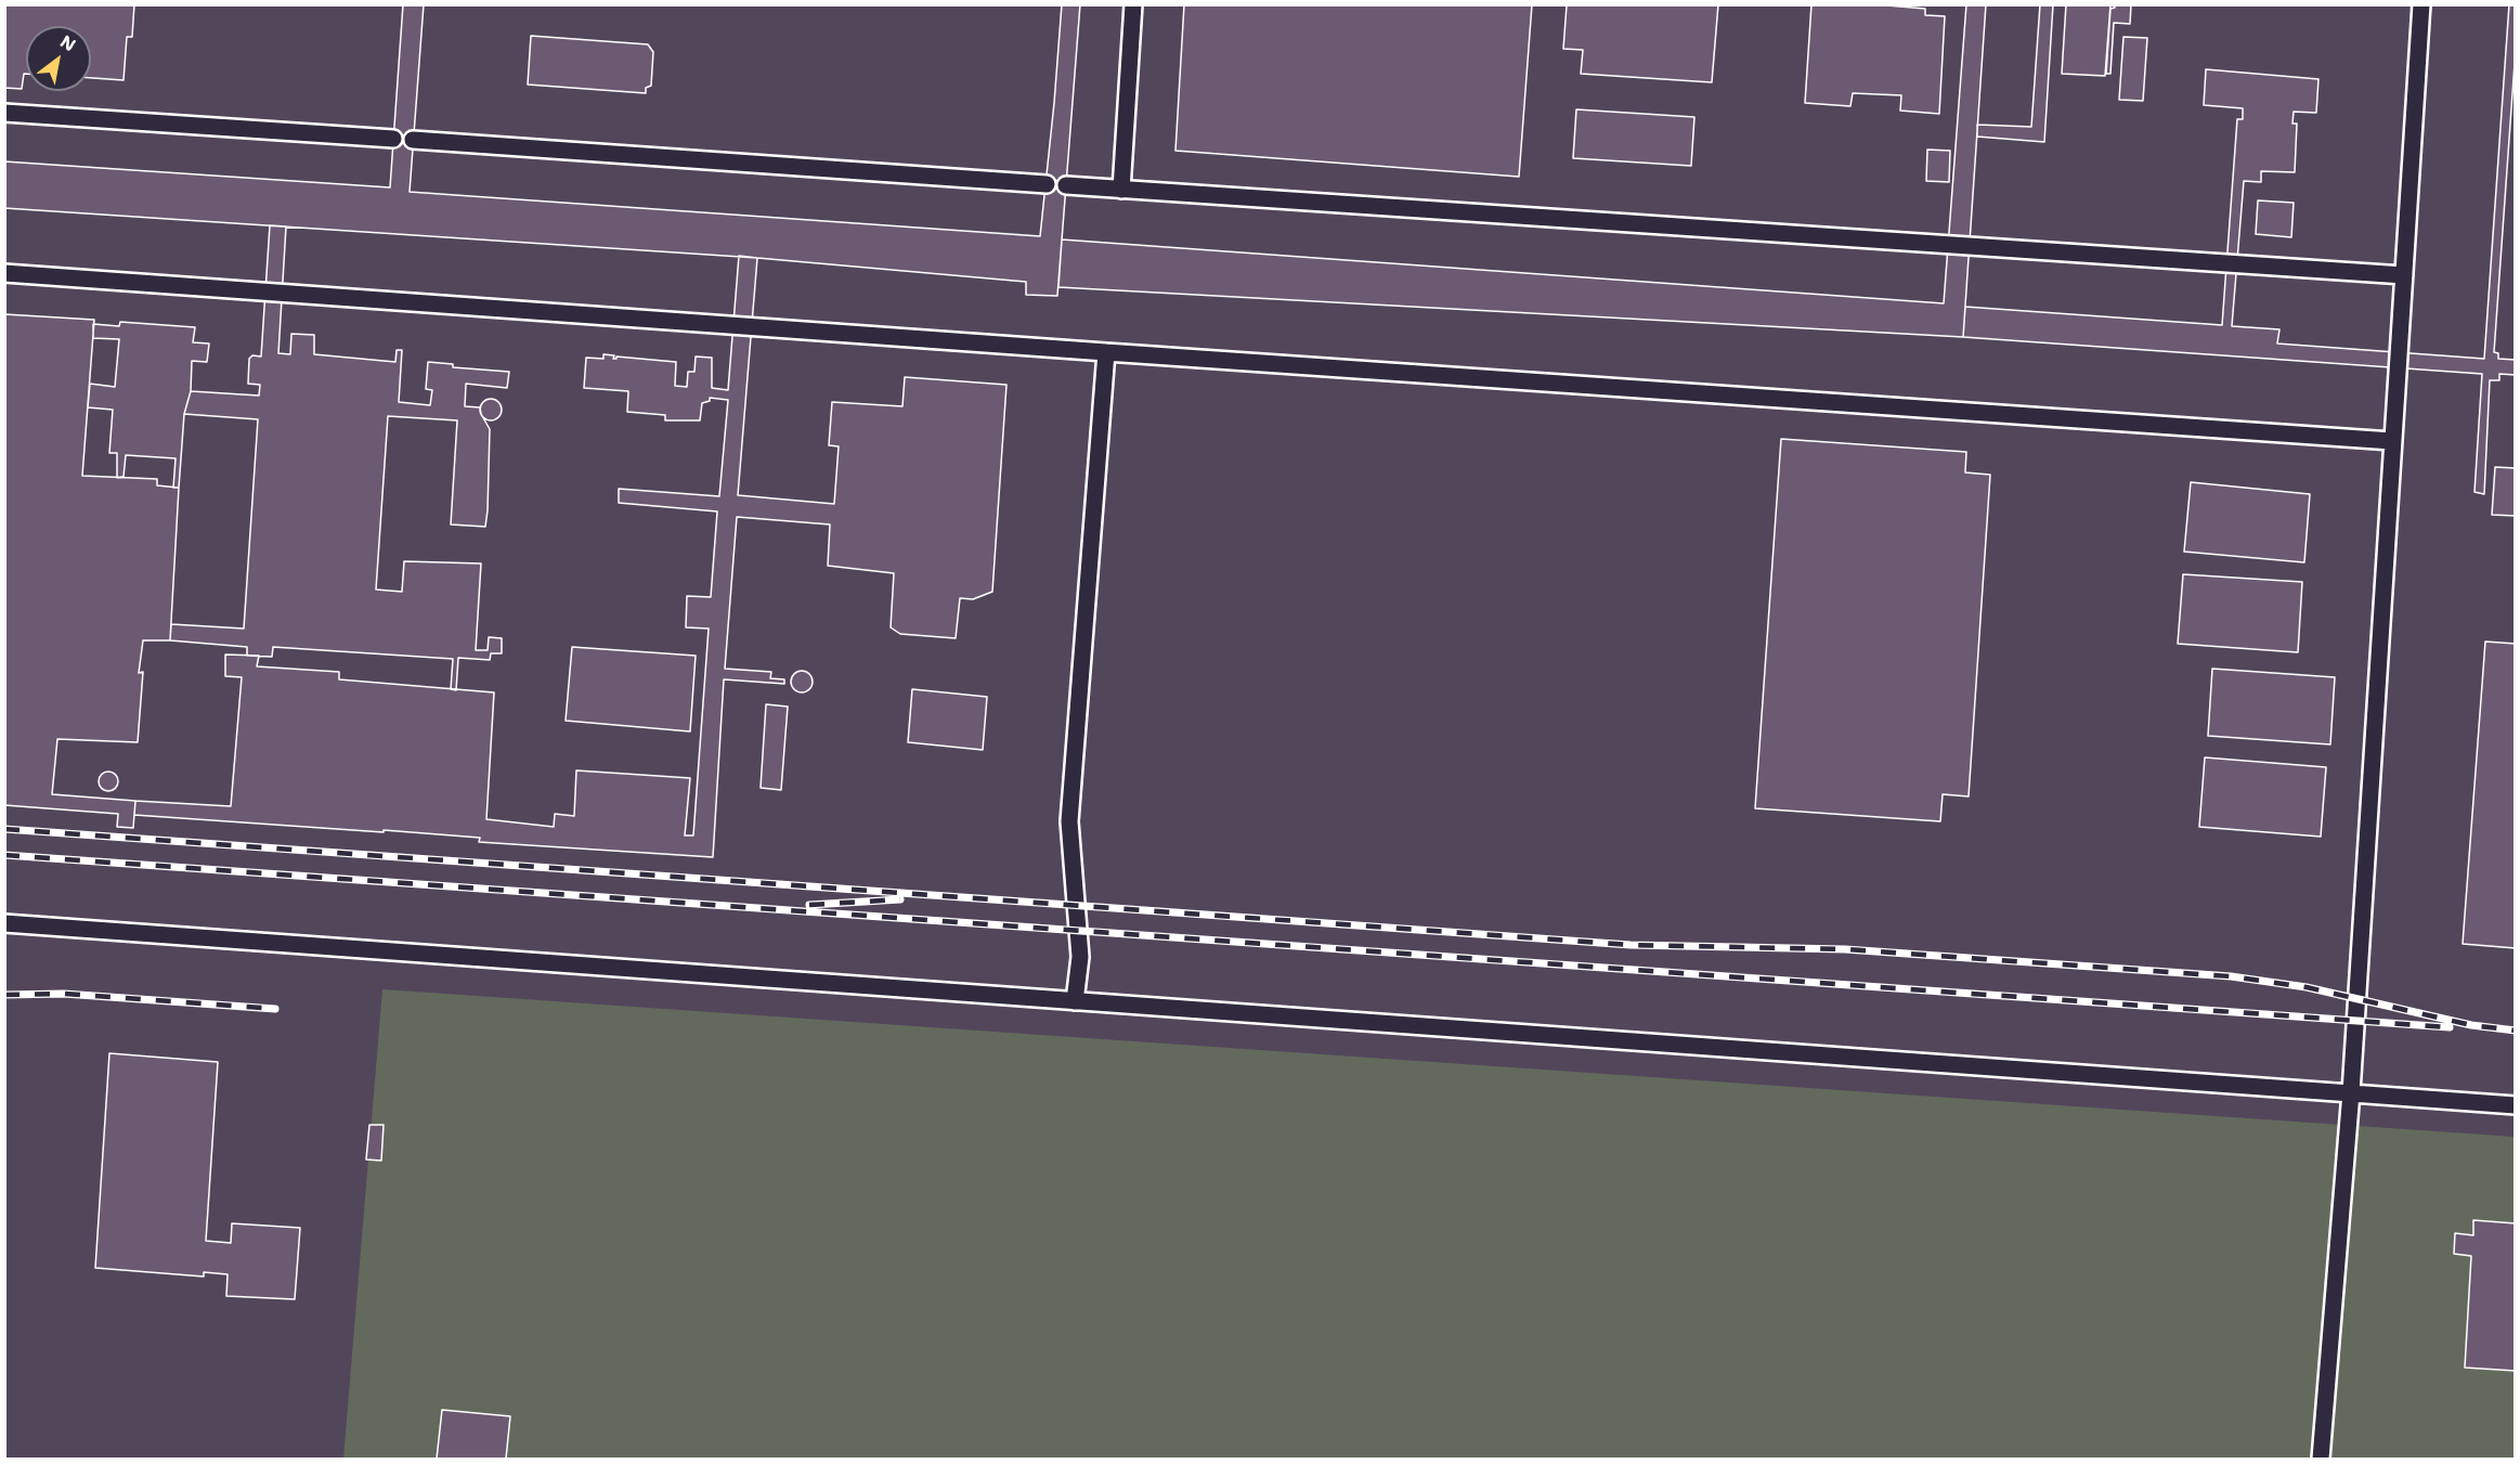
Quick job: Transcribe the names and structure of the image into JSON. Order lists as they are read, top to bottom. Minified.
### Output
{"north":"top right"}
